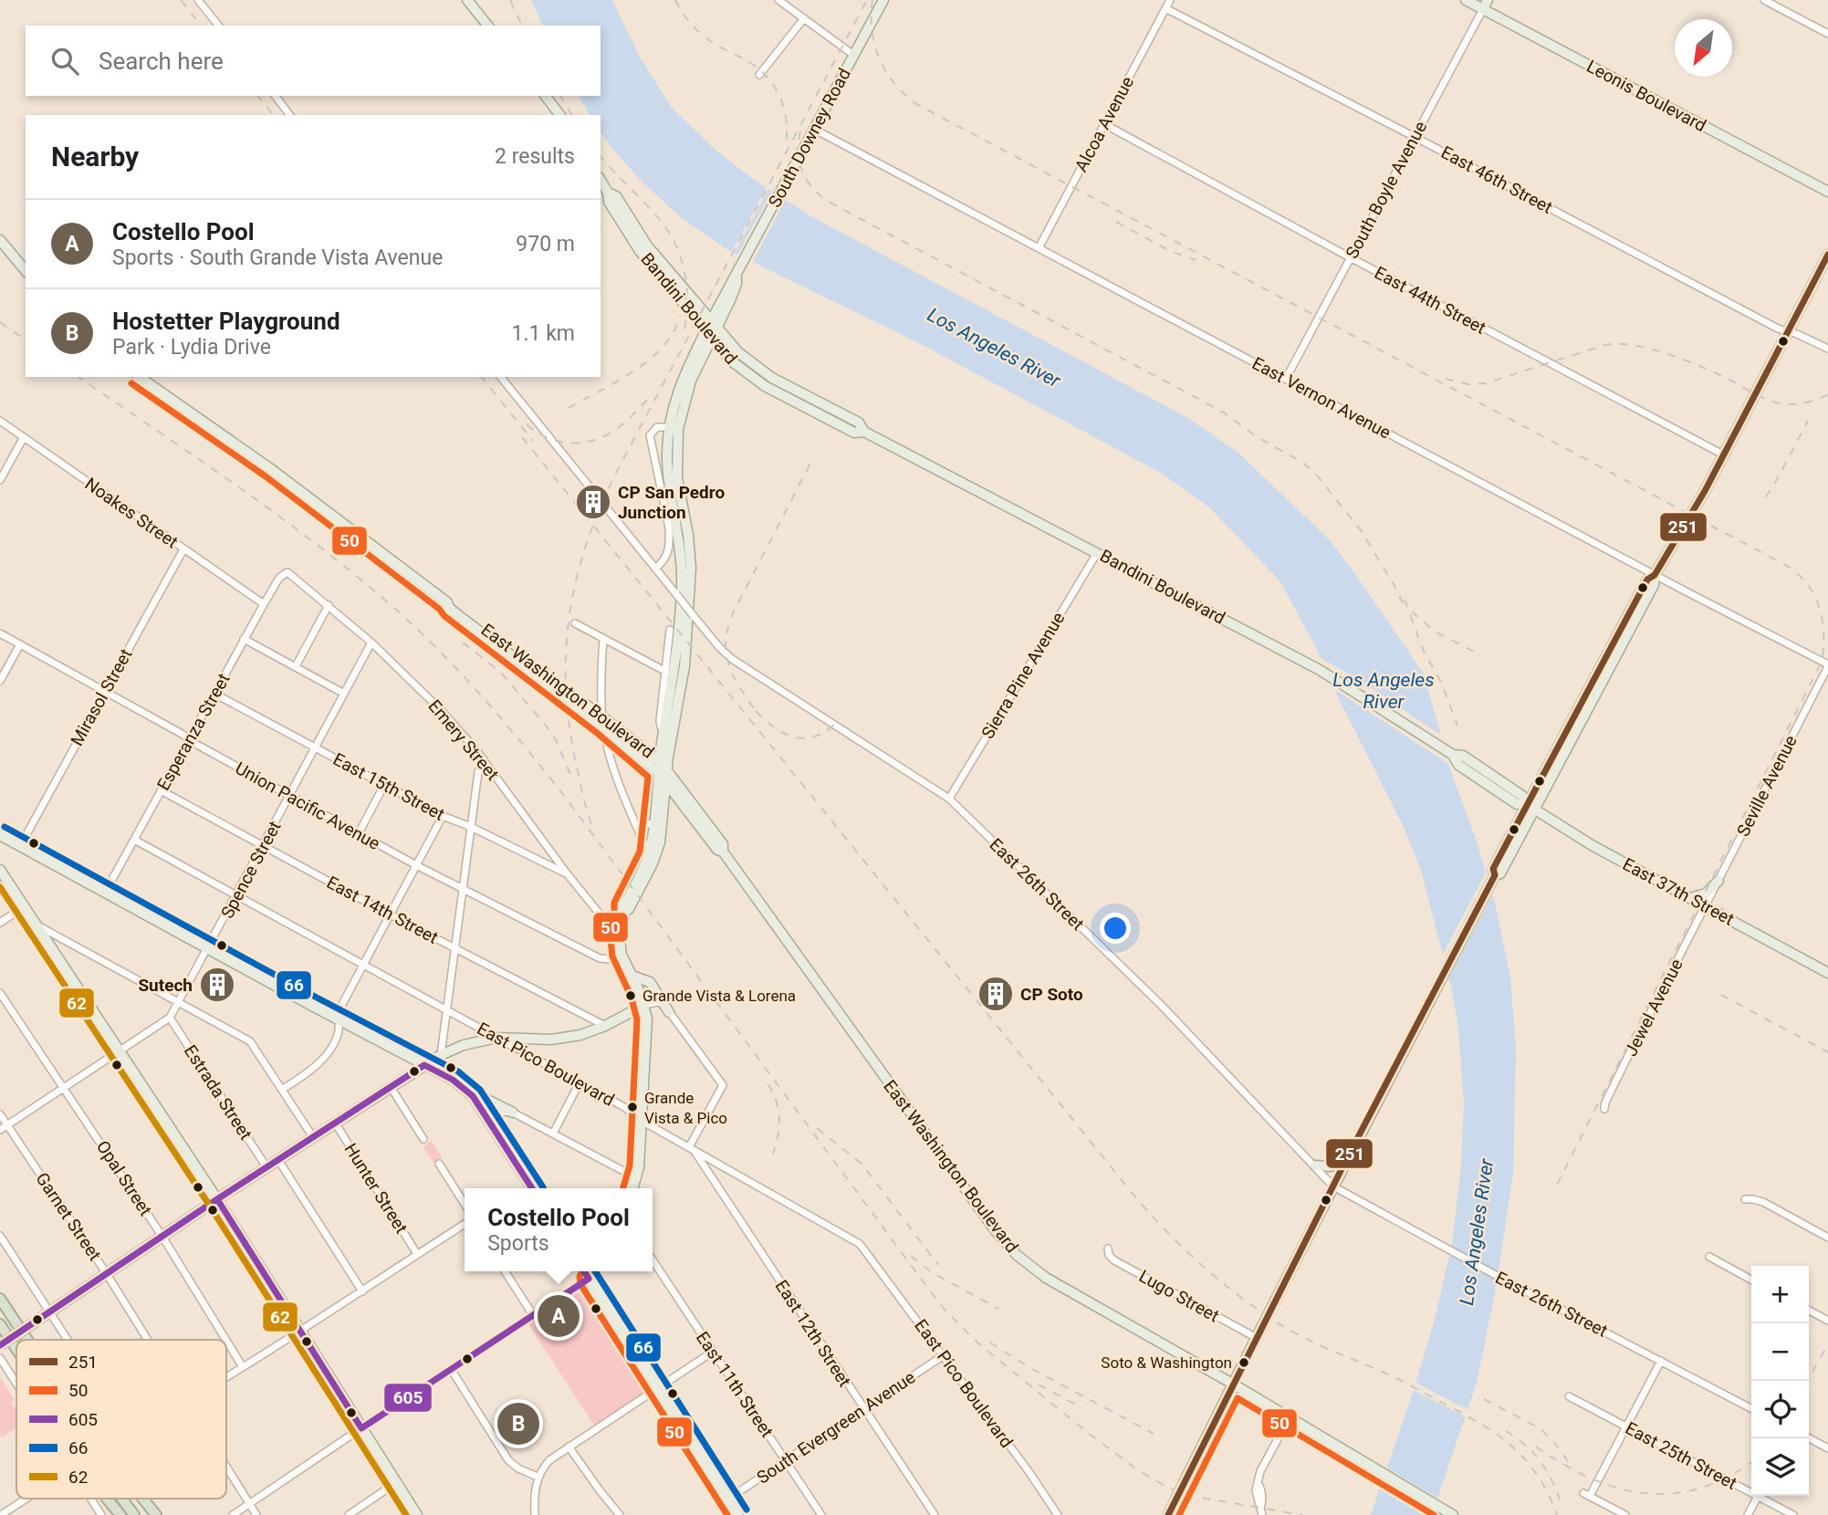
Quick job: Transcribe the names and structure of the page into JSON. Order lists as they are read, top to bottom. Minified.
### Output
{"streets":{"main road":["Leonis Boulevard","South Downey Road","Bandini Boulevard","East Washington Boulevard","East 37th Street"],"street":["Alcoa Avenue","East 46th Street","South Boyle Avenue","East 44th Street","East Vernon Avenue","Noakes Street","Sierra Pine Avenue","Mirasol Street","Esperanza Street","Emery Street","Seville Avenue","East 15th Street","Union Pacific Avenue","Spence Street","East 26th Street","East 14th Street","Jewel Avenue","East Pico Boulevard","Estrada Street","Opal Street","Hunter Street","Garnet Street","Lugo Street","East 12th Street","East 11th Street","South Evergreen Avenue","East 25th Street"]},"crossings":[["Leonis Boulevard","South Boyle Avenue"],["Alcoa Avenue","East 46th Street"],["Alcoa Avenue","East 44th Street"],["Alcoa Avenue","East Vernon Avenue"],["South Downey Road","Bandini Boulevard"],["South Downey Road","East Vernon Avenue"],["South Downey Road","East Washington Boulevard"],["East 46th Street","South Boyle Avenue"],["South Boyle Avenue","East 44th Street"],["South Boyle Avenue","East Vernon Avenue"],["Bandini Boulevard","Sierra Pine Avenue"],["Bandini Boulevard","East 37th Street"],["East Vernon Avenue","Seville Avenue"],["Noakes Street","Mirasol Street"],["Noakes Street","Esperanza Street"],["Sierra Pine Avenue","East 26th Street"],["Mirasol Street","Union Pacific Avenue"],["Esperanza Street","Emery Street"],["Esperanza Street","East 15th Street"],["Esperanza Street","Union Pacific Avenue"],["Esperanza Street","East 14th Street"],["Esperanza Street","East Pico Boulevard"],["Emery Street","East 15th Street"],["Emery Street","Spence Street"],["Seville Avenue","East 37th Street"],["Seville Avenue","Jewel Avenue"],["East 15th Street","Spence Street"],["Union Pacific Avenue","Spence Street"],["Spence Street","East 14th Street"],["Spence Street","East Pico Boulevard"],["Spence Street","Estrada Street"],["Spence Street","Opal Street"],["Spence Street","Garnet Street"],["East 37th Street","Jewel Avenue"],["East Pico Boulevard","East 12th Street"],["East Pico Boulevard","South Evergreen Avenue"],["East 12th Street","South Evergreen Avenue"],["East 11th Street","South Evergreen Avenue"]],"water":["Los Angeles River"],"places":{"building":["CP San Pedro Junction","Sutech","CP Soto"],"other":["Grande Vista & Lorena","Grande Vista & Pico","Soto & Washington"]},"lines":["transit line 251","transit line 50","transit line 66","transit line 62","transit line 605"],"legend":["251","50","605","66","62"],"north":"bottom left","page":{"search":"Search here","heading":["Nearby","2 results"],"list":[{"mark":"A","name":"Costello Pool","note":"Sports · South Grande Vista Avenue","value":"970 m"},{"mark":"B","name":"Hostetter Playground","note":"Park · Lydia Drive","value":"1.1 km"}],"popup":["Costello Pool","Sports"],"map_buttons":["+","−"],"pins":["A","B"]}}
